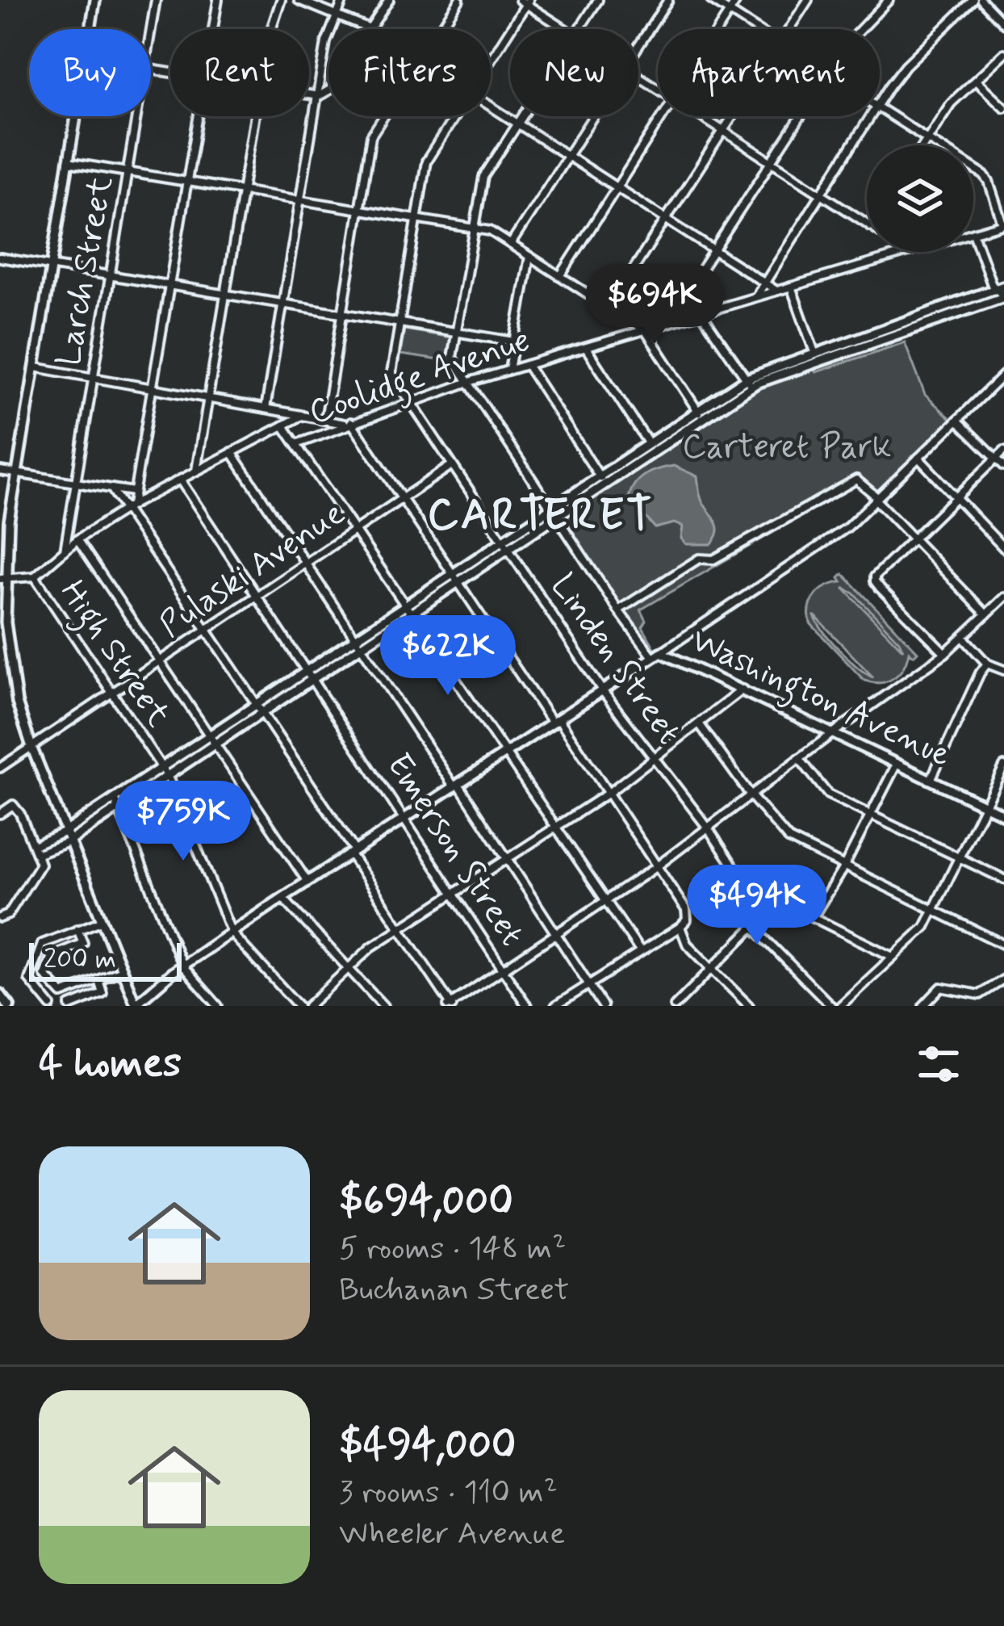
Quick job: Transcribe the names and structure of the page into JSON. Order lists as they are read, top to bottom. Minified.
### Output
{"streets":{"street":["Larch Street","Coolidge Avenue","Pulaski Avenue","High Street","Linden Street","Washington Avenue","Emerson Street"]},"crossings":[["Coolidge Avenue","Linden Street"],["Pulaski Avenue","High Street"],["Pulaski Avenue","Linden Street"],["Pulaski Avenue","Emerson Street"],["High Street","Washington Avenue"],["Linden Street","Washington Avenue"],["Washington Avenue","Emerson Street"]],"districts":["CARTERET"],"parks":["Carteret Park"],"scale_bar":"200 m","page":{"chip":["Buy","Rent","Filters","New","Apartment"],"price":["$694K","$622K","$759K","$494K"],"scale":"200 m","heading":"4 homes","list":[{"name":"$694,000","note":"5 rooms · 148 m² · Buchanan Street"},{"name":"$494,000","note":"3 rooms · 110 m² · Wheeler Avenue"}]}}
